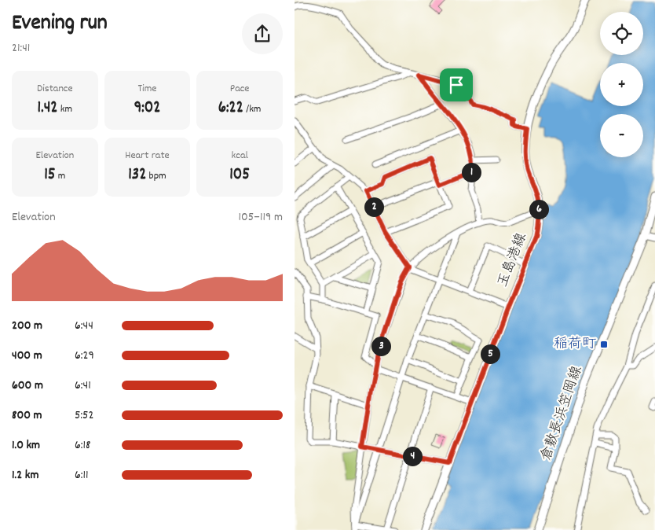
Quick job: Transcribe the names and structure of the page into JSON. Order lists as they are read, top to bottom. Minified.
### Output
{"streets":{"main road":["玉島港線","倉敷長浜笠岡線"]},"places":{"transit":["稲荷町"]},"page":{"heading":["Evening run","21:41"],"map_buttons":["+","−"],"stats":[["Distance","1.42 km"],["Time","9:02"],["Pace","6:22 /km"],["Elevation","15 m"],["Heart rate","132 bpm"],["kcal","105"]],"pins":["1","2","6","3","5","4"],"chart":["Elevation","105–119 m"],"list":[{"name":"200 m","note":"6:44"},{"name":"400 m","note":"6:29"},{"name":"600 m","note":"6:41"},{"name":"800 m","note":"5:52"},{"name":"1.0 km","note":"6:18"},{"name":"1.2 km","note":"6:11"}]}}
